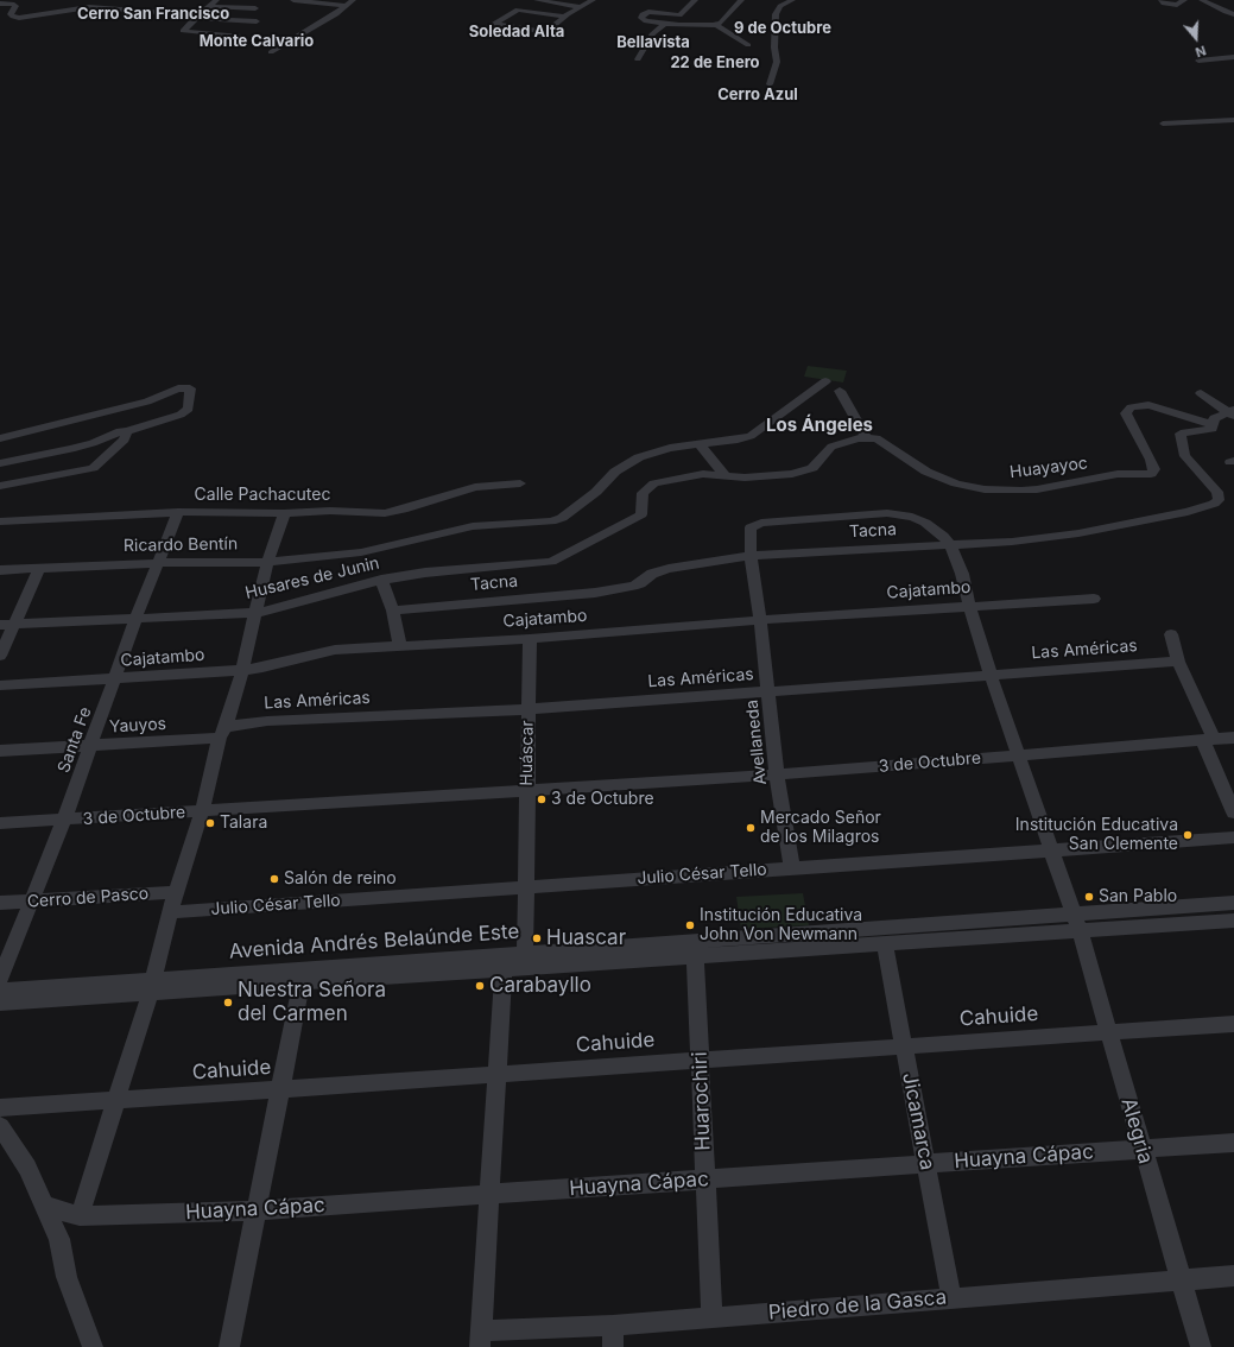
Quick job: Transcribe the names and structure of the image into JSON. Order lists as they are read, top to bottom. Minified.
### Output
{"streets":{"street":["Huayayoc","Calle Pachacutec","Tacna","Ricardo Bentín","Husares de Junin","Cajatambo","Las Américas","Yauyos","Santa Fe","Avellaneda","Huáscar","3 de Octubre","Julio César Tello","Cerro de Pasco","Avenida Andrés Belaúnde Este","Cahuide","Huarochiri","Jicamarca","Alegria","Huayna Cápac","Piedro de la Gasca"]},"crossings":[["Huayayoc","Tacna"],["Calle Pachacutec","Santa Fe"],["Tacna","Avellaneda"],["Ricardo Bentín","Santa Fe"],["Husares de Junin","Santa Fe"],["Cajatambo","Santa Fe"],["Cajatambo","Avellaneda"],["Cajatambo","Huáscar"],["Las Américas","Yauyos"],["Las Américas","Avellaneda"],["Las Américas","Huáscar"],["Yauyos","Santa Fe"],["Santa Fe","3 de Octubre"],["Santa Fe","Cerro de Pasco"],["Avellaneda","3 de Octubre"],["Avellaneda","Julio César Tello"],["Huáscar","3 de Octubre"],["Huáscar","Julio César Tello"],["Huáscar","Avenida Andrés Belaúnde Este"],["Avenida Andrés Belaúnde Este","Huarochiri"],["Avenida Andrés Belaúnde Este","Jicamarca"],["Avenida Andrés Belaúnde Este","Alegria"],["Cahuide","Huarochiri"],["Cahuide","Jicamarca"],["Cahuide","Alegria"],["Huarochiri","Huayna Cápac"],["Huarochiri","Piedro de la Gasca"],["Jicamarca","Huayna Cápac"],["Jicamarca","Piedro de la Gasca"],["Alegria","Huayna Cápac"],["Alegria","Piedro de la Gasca"]],"districts":["Cerro San Francisco","9 de Octubre","Soledad Alta","Monte Calvario","Bellavista","22 de Enero","Cerro Azul","Los Ángeles"],"places":["3 de Octubre","Talara","Mercado Señor de los Milagros","Institución Educativa San Clemente","Salón de reino","San Pablo","Institución Educativa John Von Newmann","Huascar","Carabayllo","Nuestra Señora del Carmen"],"north":"bottom"}
